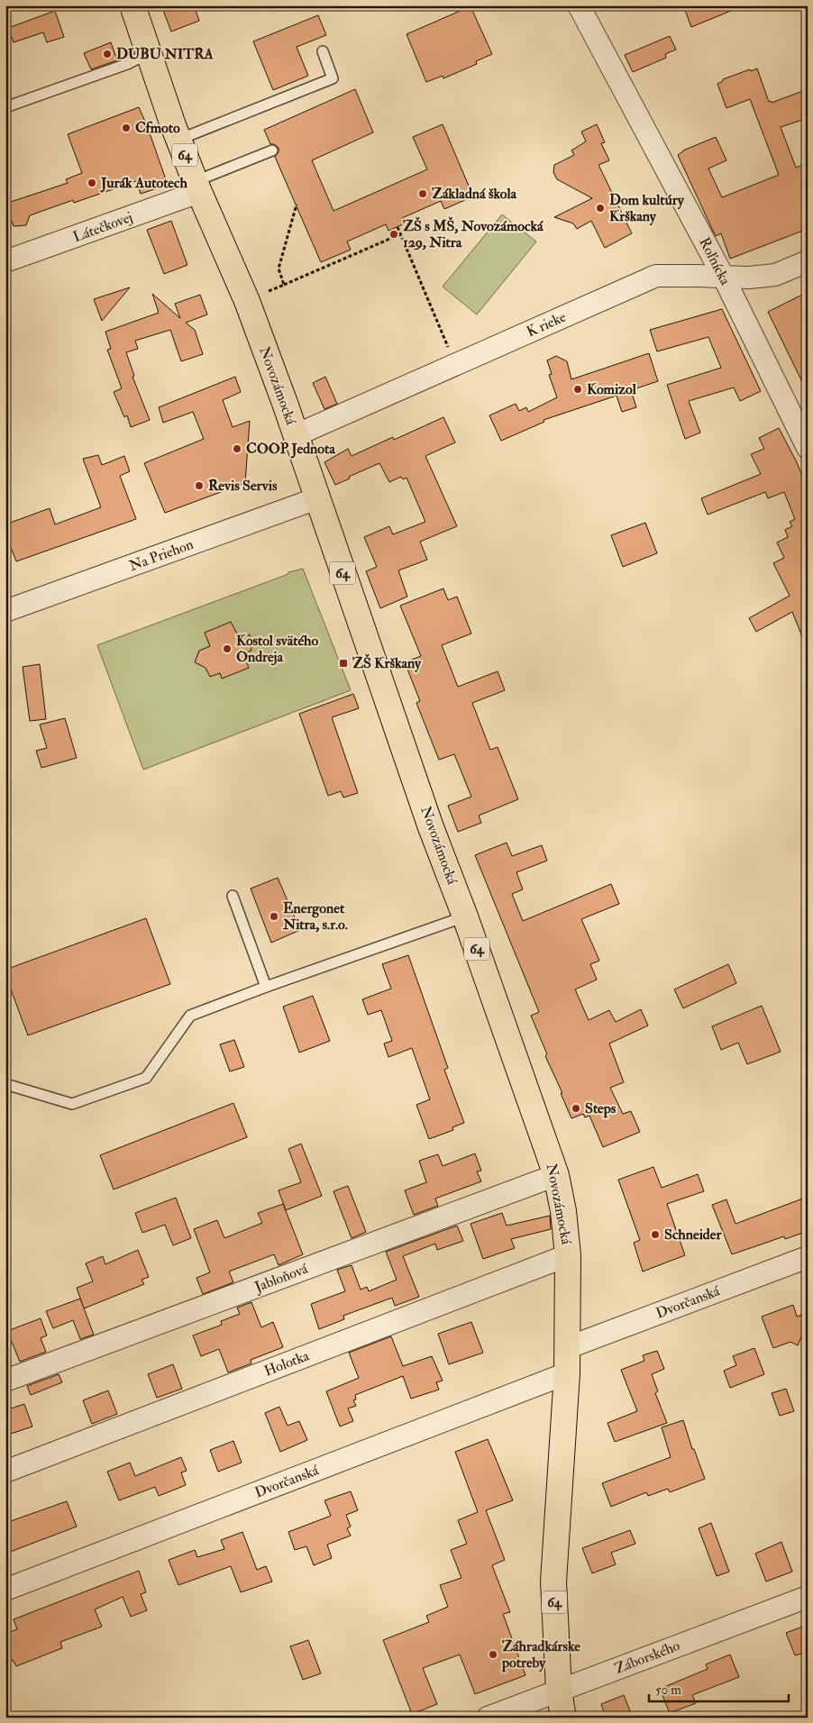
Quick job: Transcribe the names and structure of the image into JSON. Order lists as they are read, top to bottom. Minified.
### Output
{"streets":{"main road":["64","Novozámocká"],"street":["Látečkovej","Roľnícka","K rieke","Na Priehon","Jabloňová","Dvorčanská","Holotka","Záborského"]},"crossings":[["Látečkovej","Novozámocká"],["Roľnícka","K rieke"],["K rieke","Novozámocká"],["Novozámocká","Na Priehon"],["Novozámocká","Jabloňová"],["Novozámocká","Dvorčanská"],["Novozámocká","Holotka"],["Novozámocká","Záborského"]],"places":{"other":["DUBU NITRA","Cfmoto","Jurák Autotech","Základná škola","Dom kultúry Krškany","ZŠ s MŠ, Novozámocká 129, Nitra","Komizol","COOP Jednota","Revis Servis","Kostol svätého Ondreja","Energonet Nitra, s.r.o.","Steps","Schneider","Záhradkárske potreby"],"transit":["ZŠ Krškany"]},"scale_bar":"50 m"}
